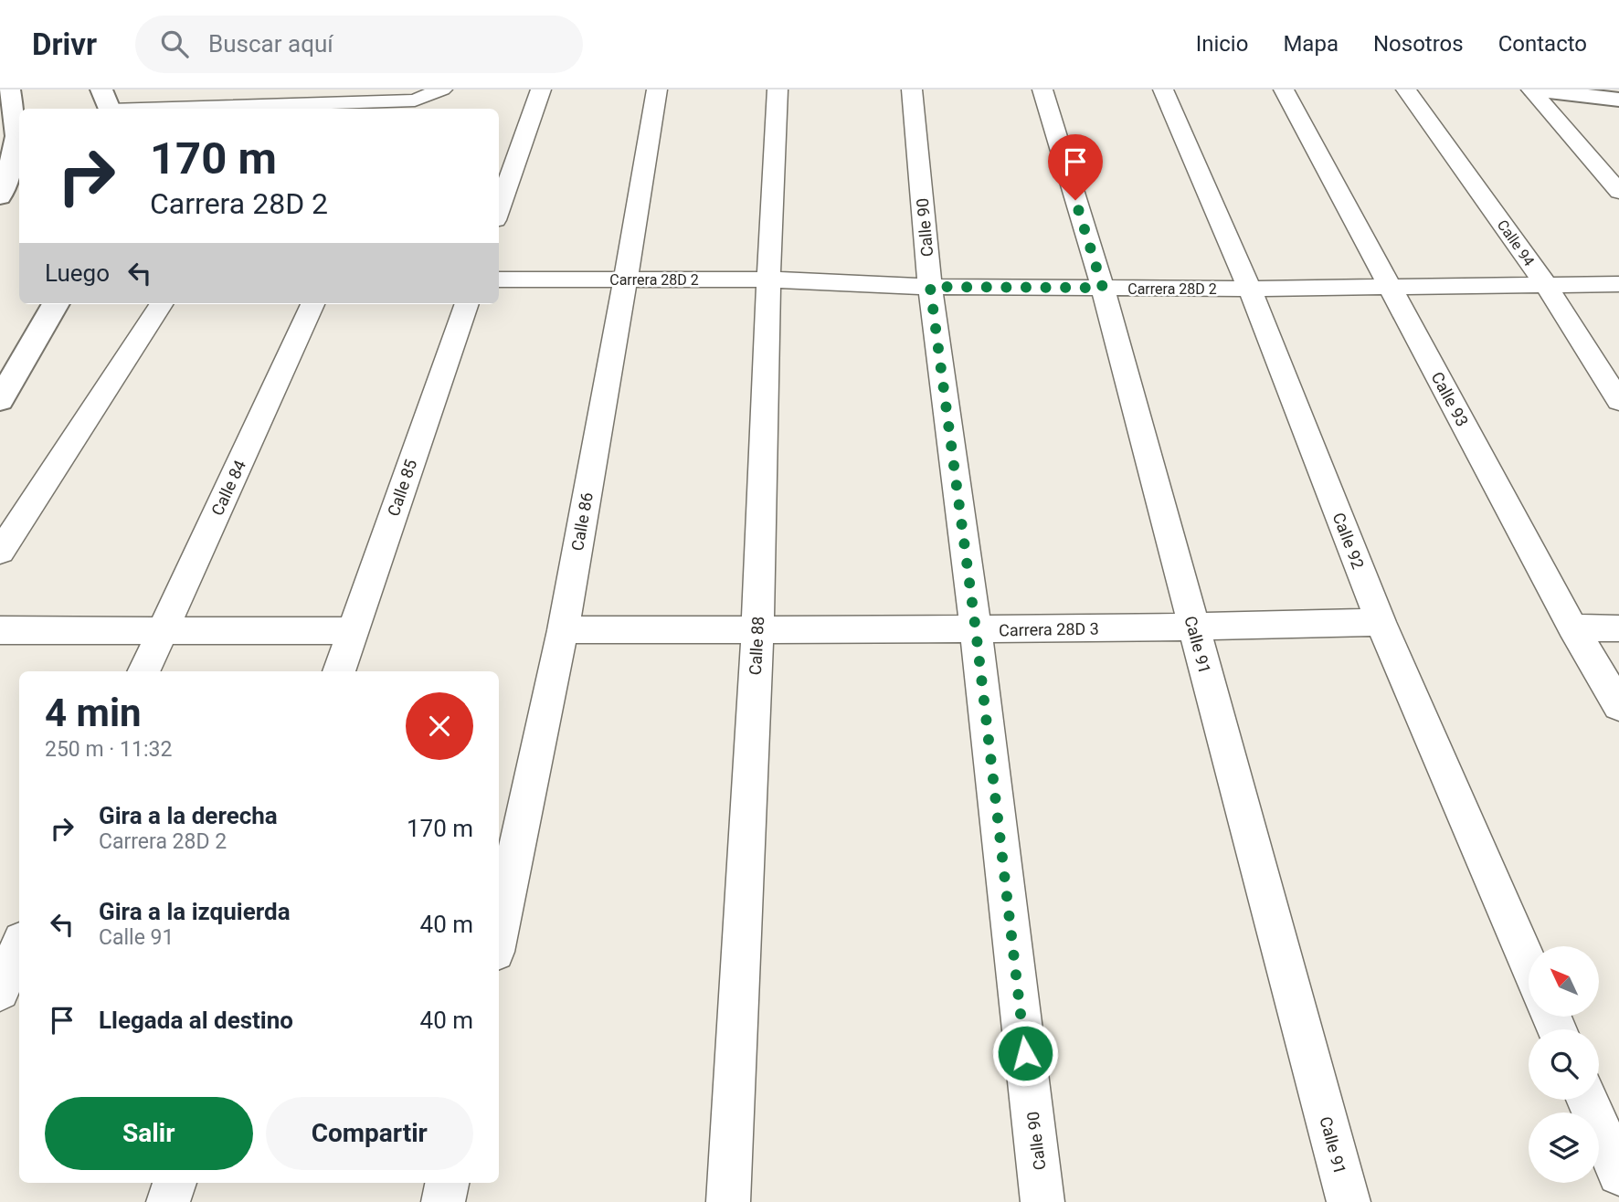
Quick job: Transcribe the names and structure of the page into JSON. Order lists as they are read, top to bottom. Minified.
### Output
{"streets":{"street":["Calle 90","Calle 94","Carrera 28D 2","Calle 93","Calle 84","Calle 85","Calle 86","Calle 92","Carrera 28D 3","Calle 91","Calle 88"]},"crossings":[["Calle 90","Carrera 28D 2"],["Calle 90","Carrera 28D 3"],["Calle 94","Carrera 28D 2"],["Carrera 28D 2","Calle 93"],["Carrera 28D 2","Calle 86"],["Carrera 28D 2","Calle 92"],["Carrera 28D 2","Calle 91"],["Carrera 28D 2","Calle 88"],["Calle 86","Carrera 28D 3"],["Calle 92","Carrera 28D 3"],["Carrera 28D 3","Calle 91"],["Carrera 28D 3","Calle 88"]],"north":"top left","page":{"header":"Drivr","search":"Buscar aquí","nav":["Inicio","Mapa","Nosotros","Contacto"],"turn":["170 m","Carrera 28D 2"],"then":"Luego","heading":["4 min","250 m · 11:32"],"list":[{"name":"Gira a la derecha","note":"Carrera 28D 2","value":"170 m"},{"name":"Gira a la izquierda","note":"Calle 91","value":"40 m"},{"name":"Llegada al destino","value":"40 m"}],"buttons":["Salir","Compartir"]}}
